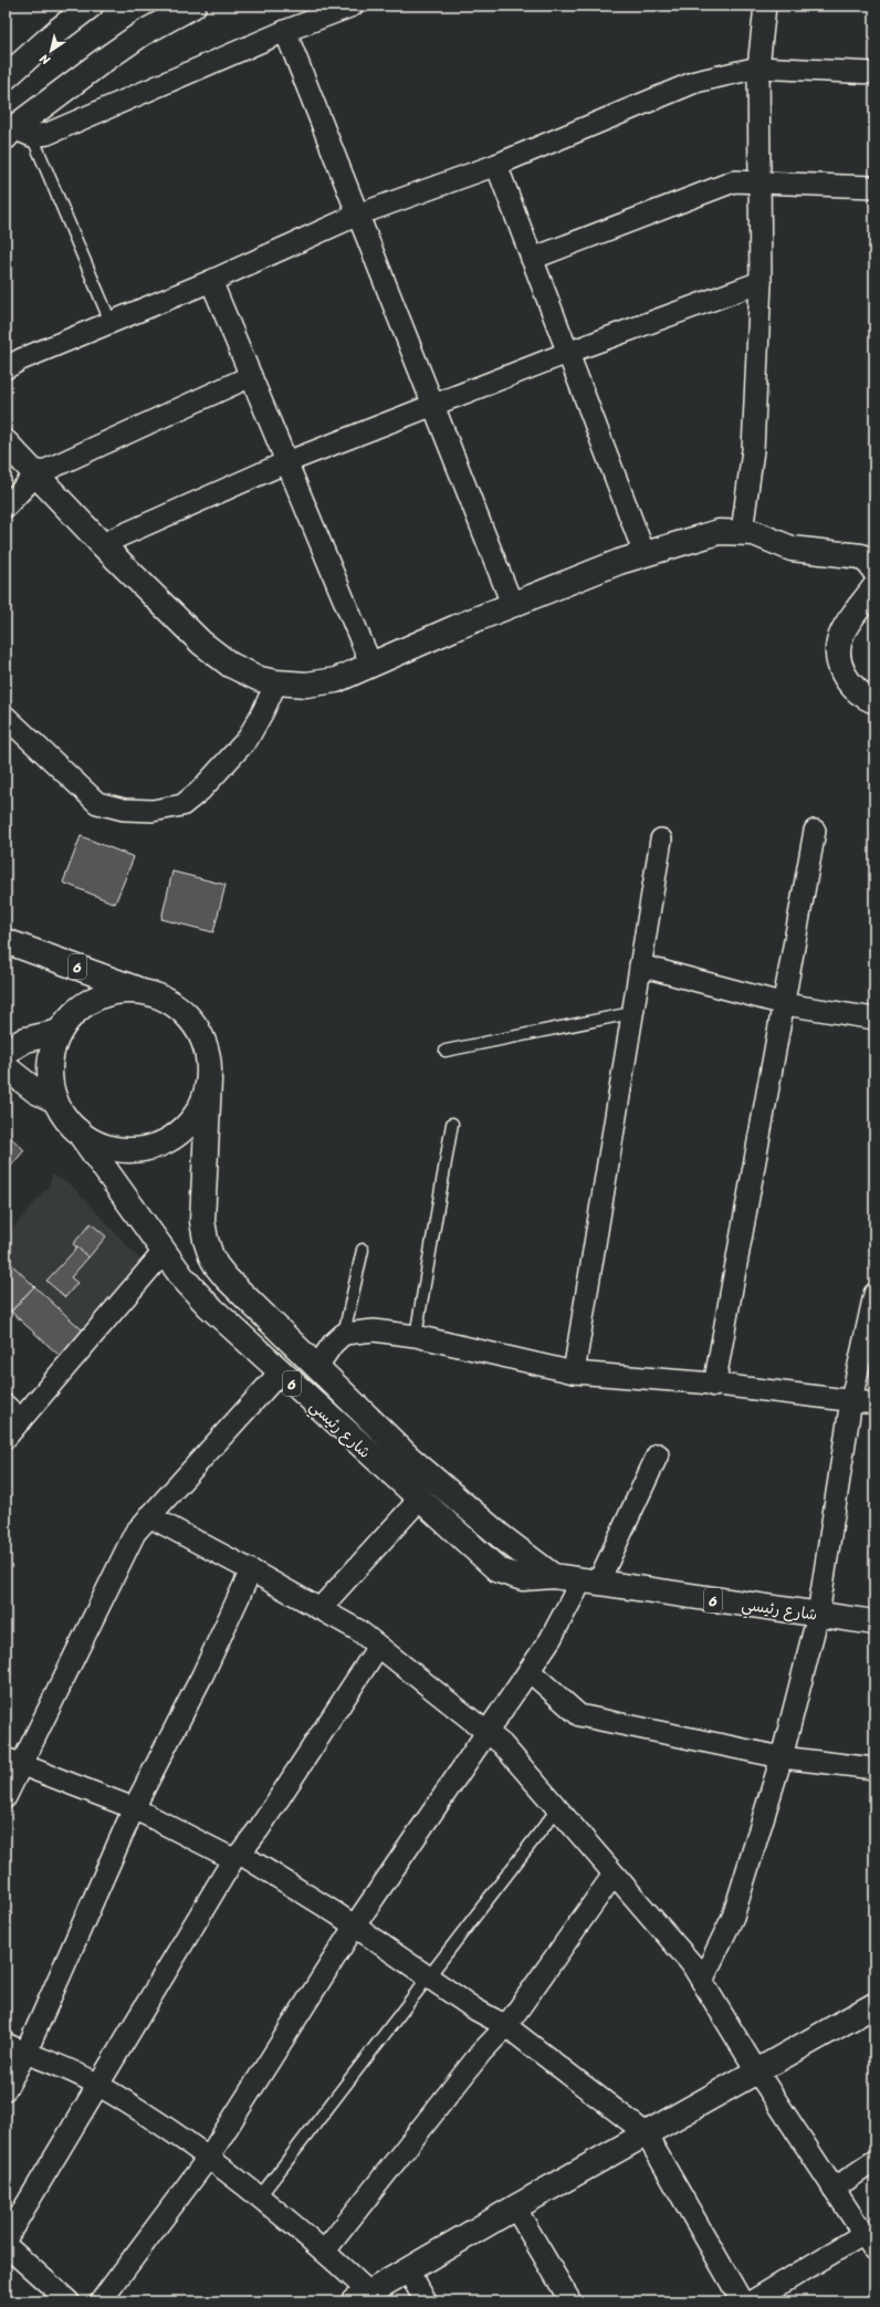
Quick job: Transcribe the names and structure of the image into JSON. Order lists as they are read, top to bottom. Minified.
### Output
{"streets":{"main road":["6","شارع رئيسي"]},"north":"bottom left"}
